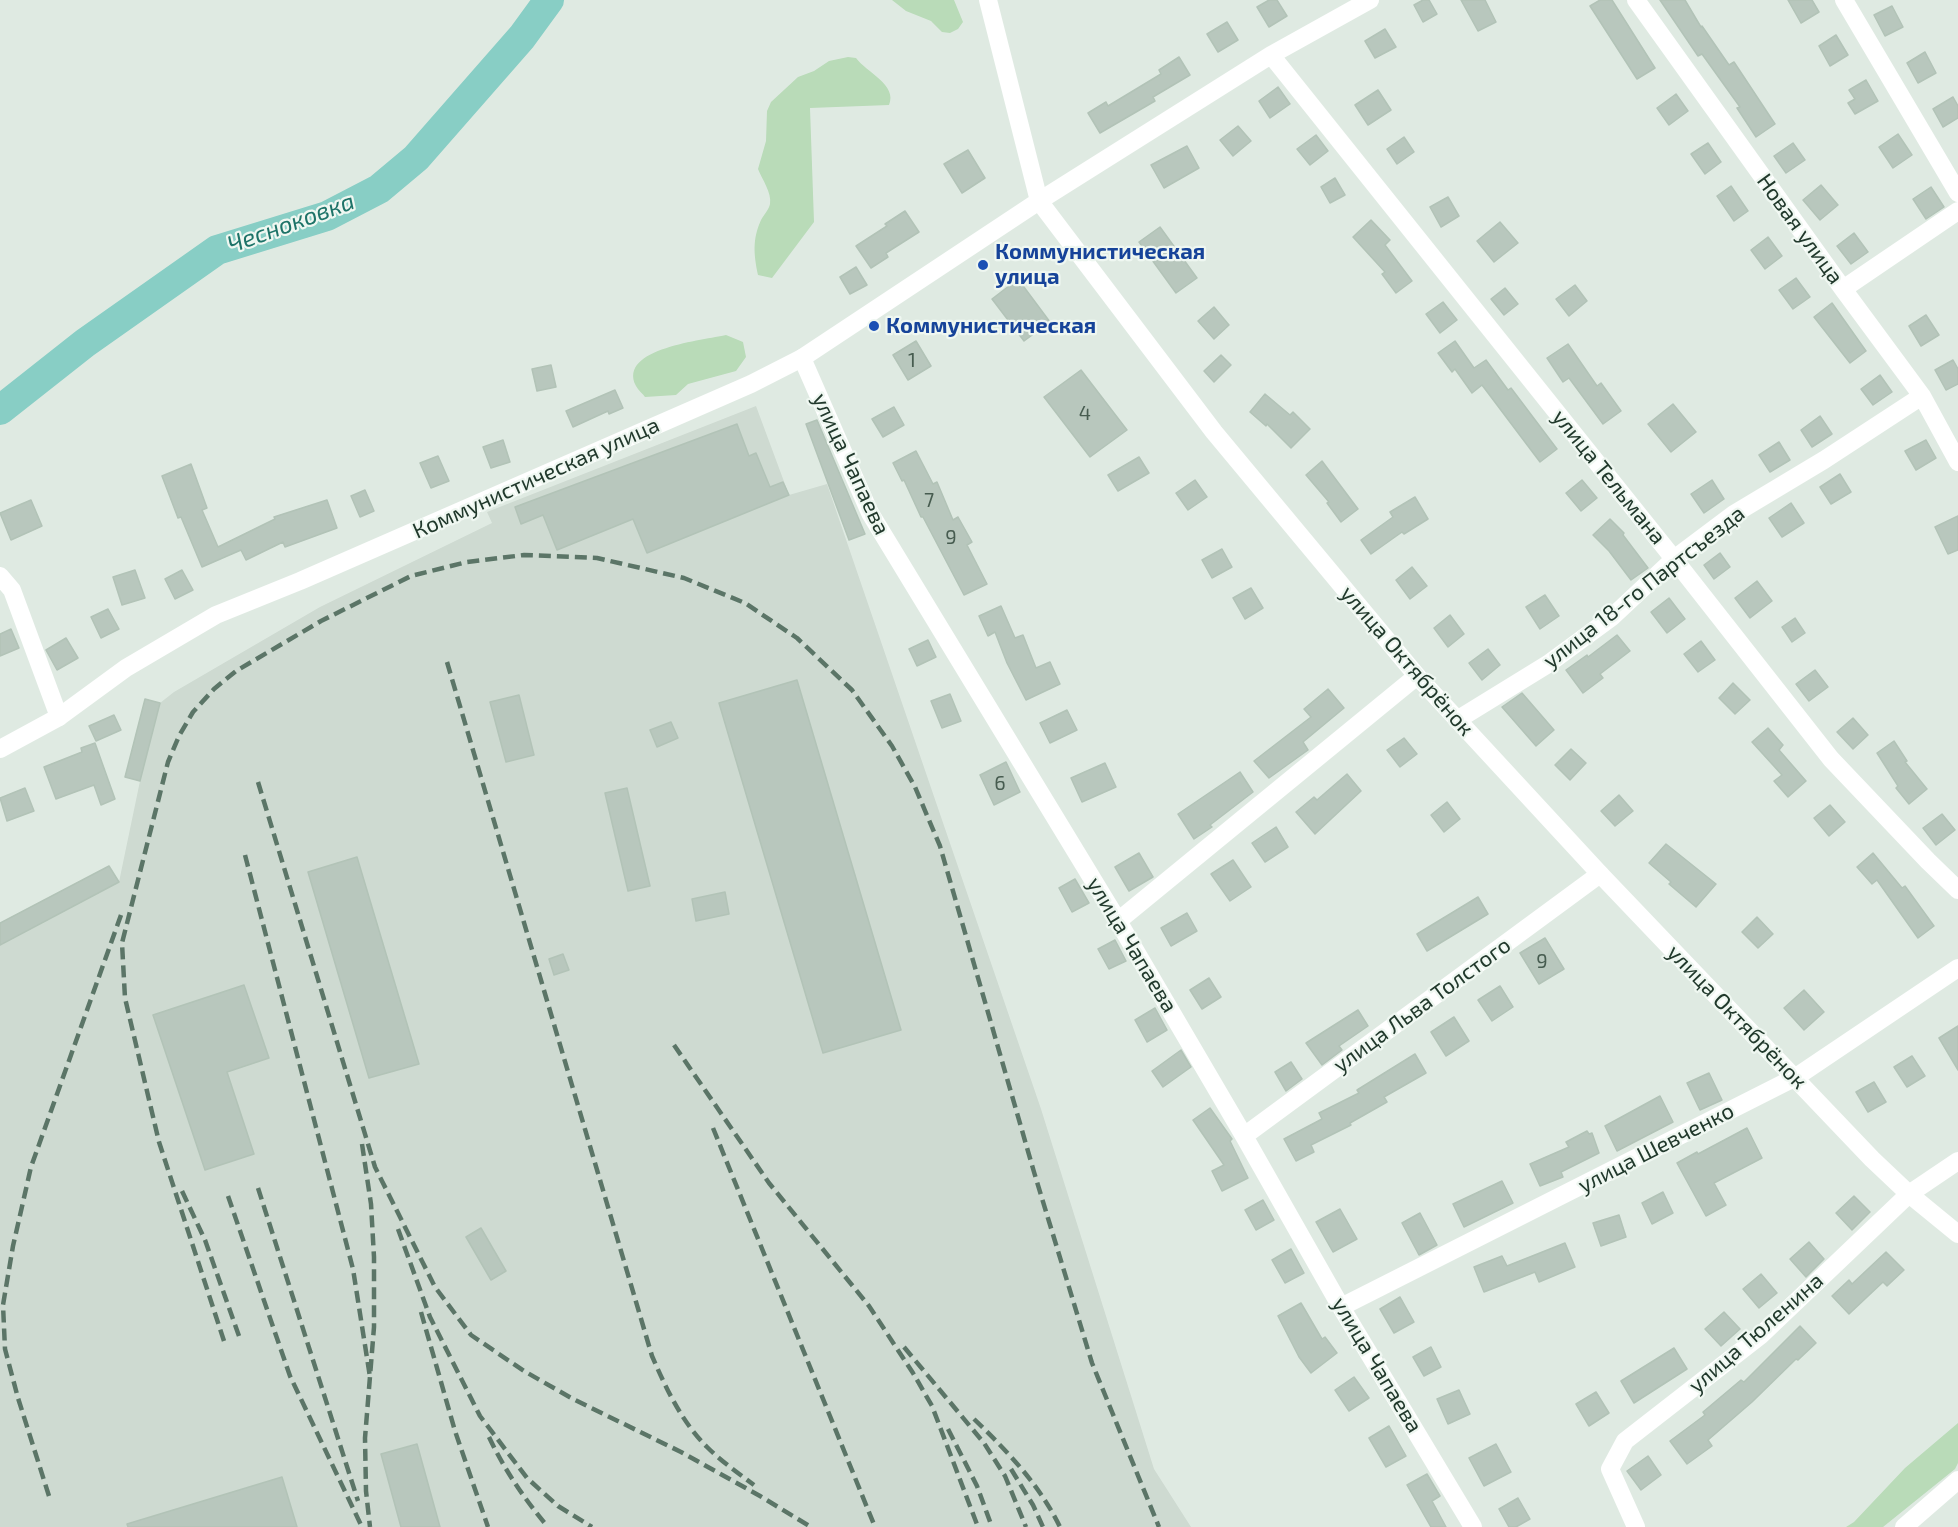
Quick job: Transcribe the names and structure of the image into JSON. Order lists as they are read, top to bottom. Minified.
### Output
{"streets":{"street":["Новая улица","улица Чапаева","улица Тельмана","Коммунистическая улица","улица 18-го Партсъезда","улица Октябрёнок","улица Льва Толстого","улица Шевченко","улица Тюленина"]},"crossings":[["Новая улица","улица 18-го Партсъезда"],["улица Чапаева","Коммунистическая улица"],["улица Чапаева","улица Льва Толстого"],["улица Чапаева","улица Шевченко"],["улица Тельмана","Коммунистическая улица"],["улица Тельмана","улица 18-го Партсъезда"],["Коммунистическая улица","улица Октябрёнок"],["улица 18-го Партсъезда","улица Октябрёнок"],["улица Октябрёнок","улица Льва Толстого"],["улица Октябрёнок","улица Шевченко"],["улица Октябрёнок","улица Тюленина"]],"water":["Чесноковка"],"places":["Коммунистическая улица","Коммунистическая"],"house_numbers":["1","4","7","9","6","9"]}
